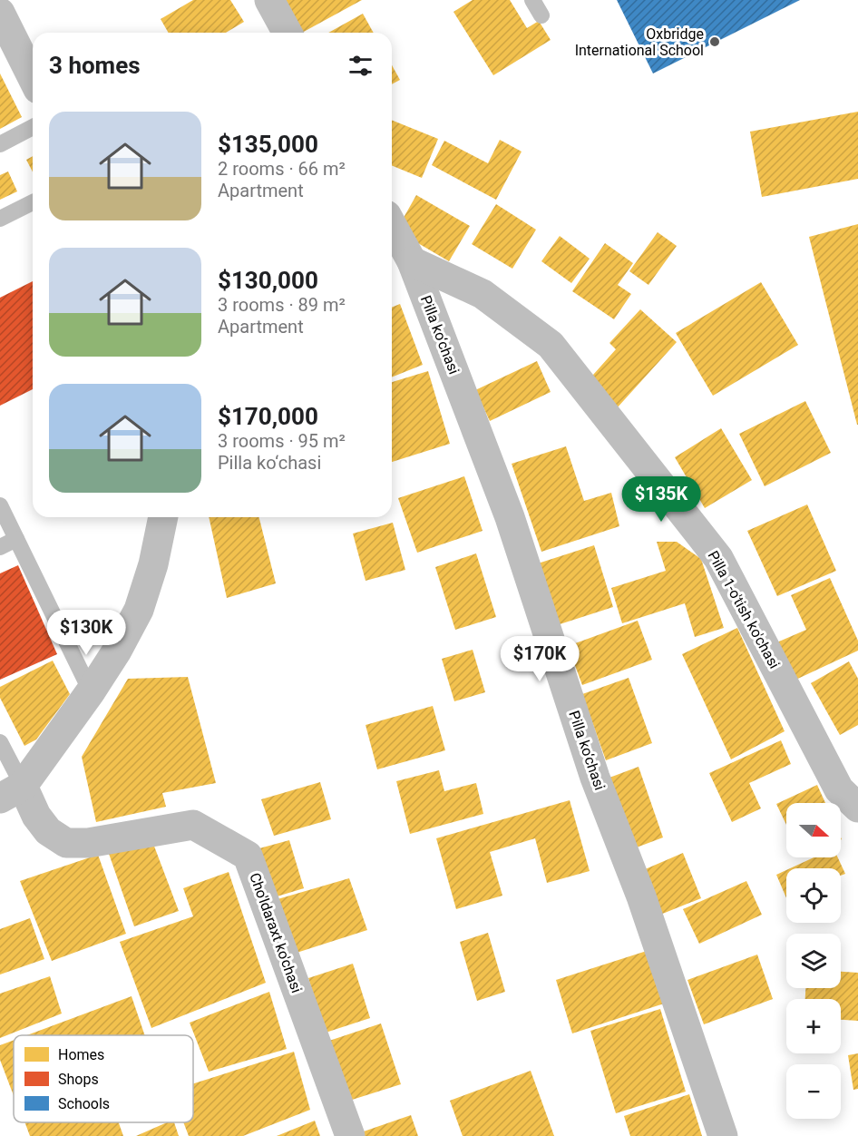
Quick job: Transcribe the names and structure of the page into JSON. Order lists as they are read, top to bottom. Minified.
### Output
{"streets":{"street":["Pilla ko‘chasi","Pilla 1-o'tish ko'chasi","Cho'ldaraxt ko'chasi"]},"crossings":[["Pilla ko‘chasi","Pilla 1-o'tish ko'chasi"]],"places":["Oxbridge International School"],"legend":["Homes","Shops","Schools"],"north":"right","page":{"heading":"3 homes","list":[{"name":"$135,000","note":"2 rooms · 66 m² · Apartment"},{"name":"$130,000","note":"3 rooms · 89 m² · Apartment"},{"name":"$170,000","note":"3 rooms · 95 m² · Pilla ko‘chasi"}],"price":["$135K","$130K","$170K"],"map_buttons":["+","−"]}}
